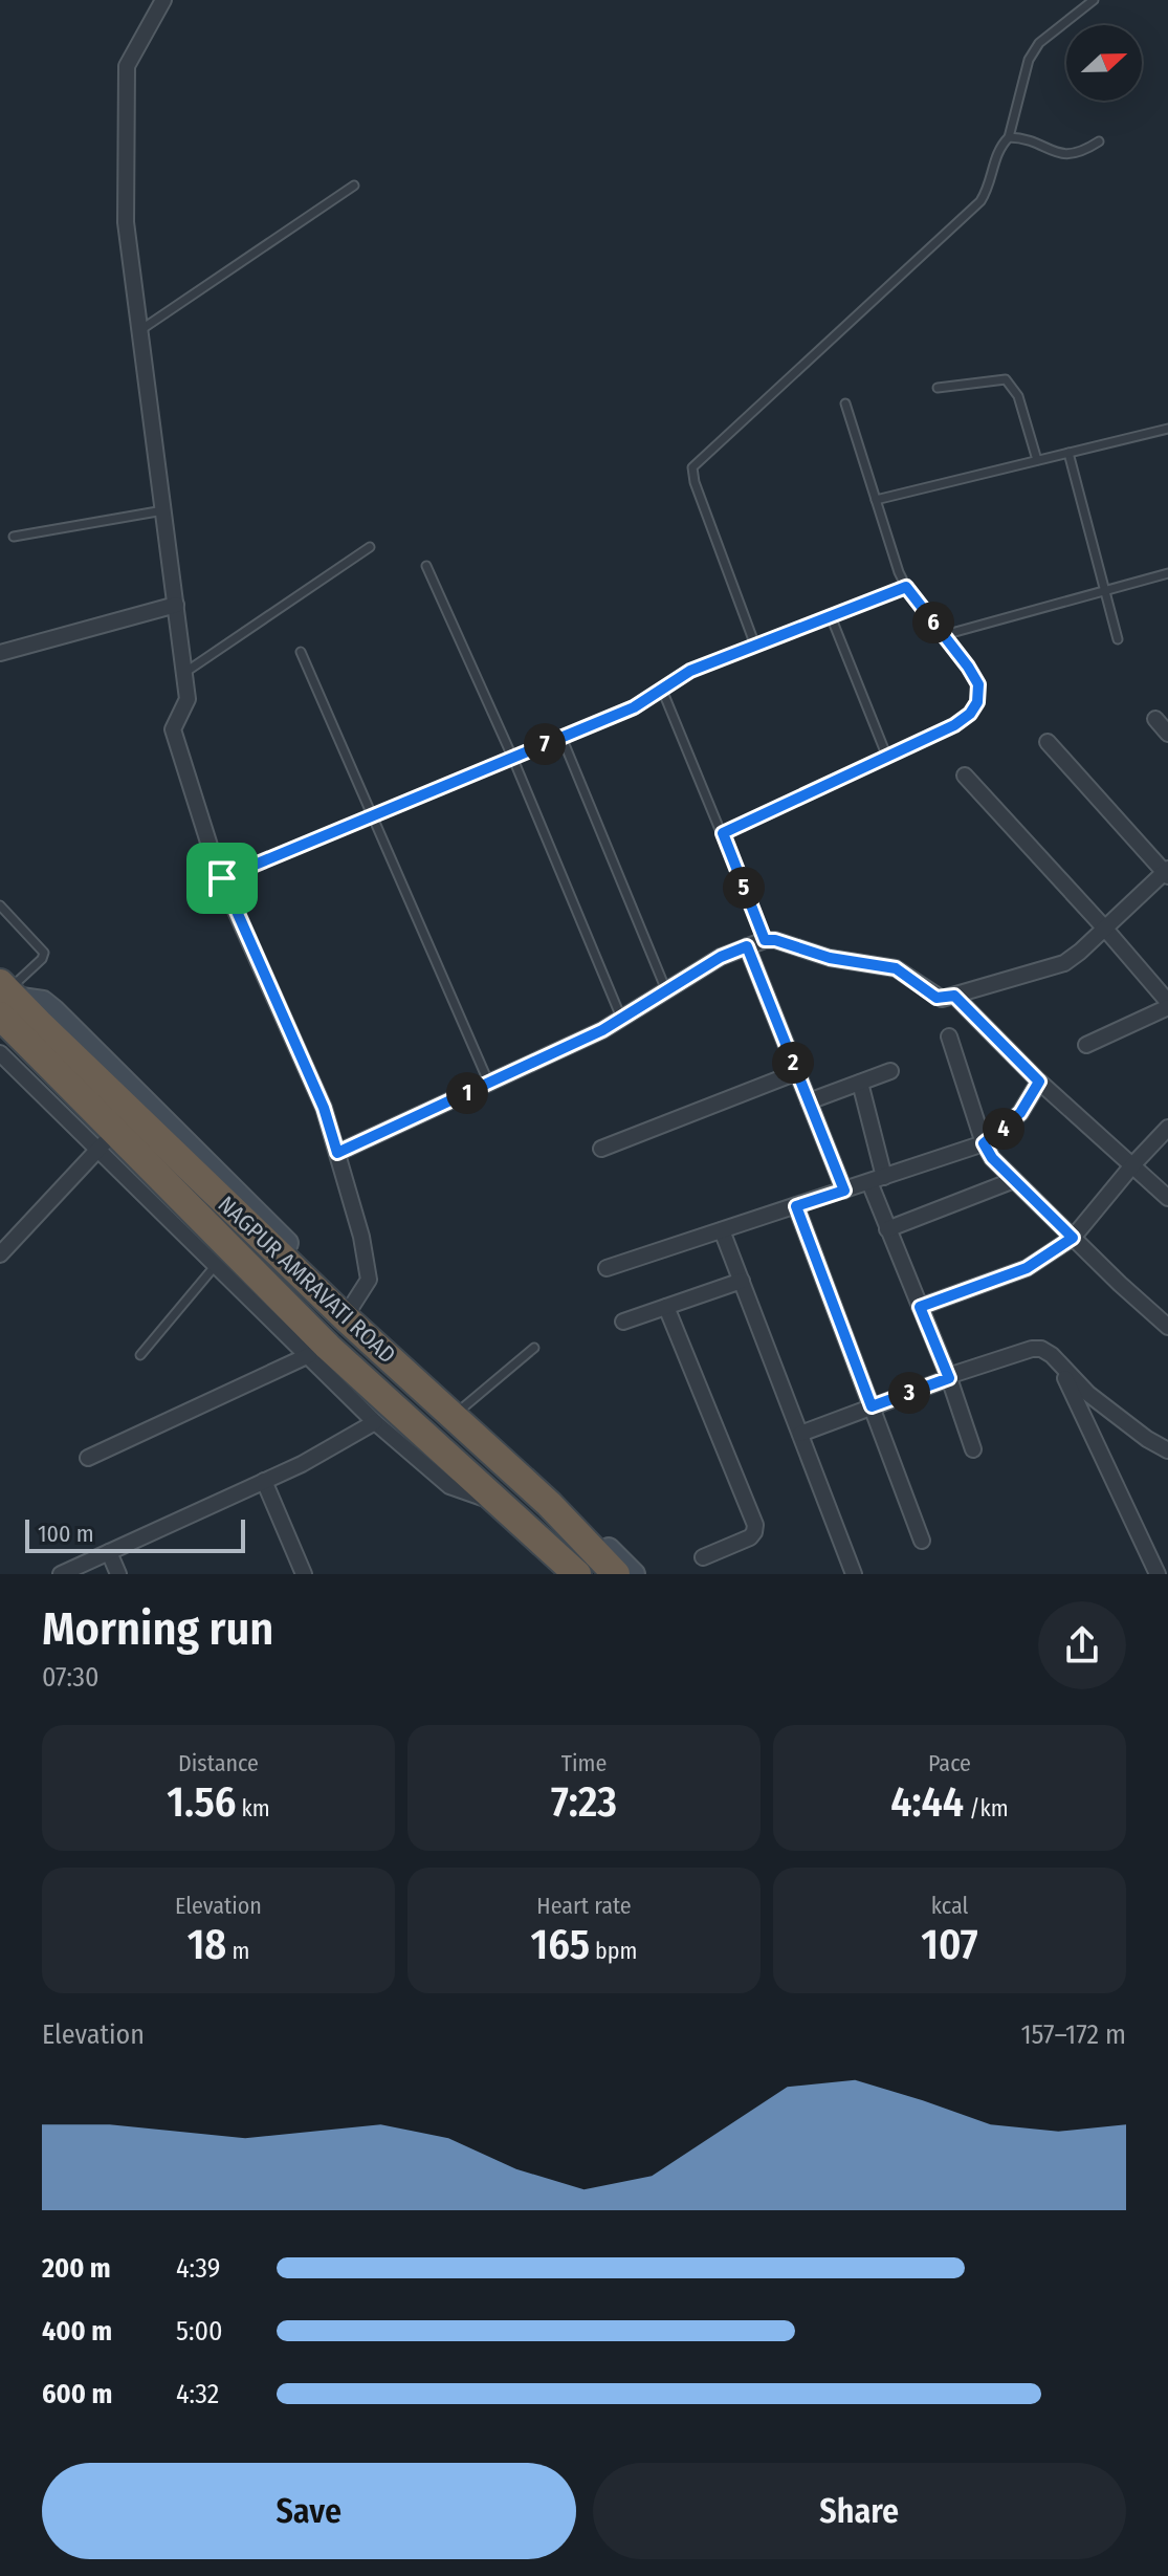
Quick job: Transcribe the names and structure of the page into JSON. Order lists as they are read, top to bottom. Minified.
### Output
{"streets":{"highway":["NAGPUR AMRAVATI ROAD"]},"scale_bar":"100 m","north":"right","page":{"pins":["6","7","5","2","1","4","3"],"scale":"100 m","heading":["Morning run","07:30"],"stats":[["Distance","1.56 km"],["Time","7:23"],["Pace","4:44 /km"],["Elevation","18 m"],["Heart rate","165 bpm"],["kcal","107"]],"chart":["Elevation","157–172 m"],"list":[{"name":"200 m","note":"4:39"},{"name":"400 m","note":"5:00"},{"name":"600 m","note":"4:32"}],"buttons":["Save","Share"]}}
